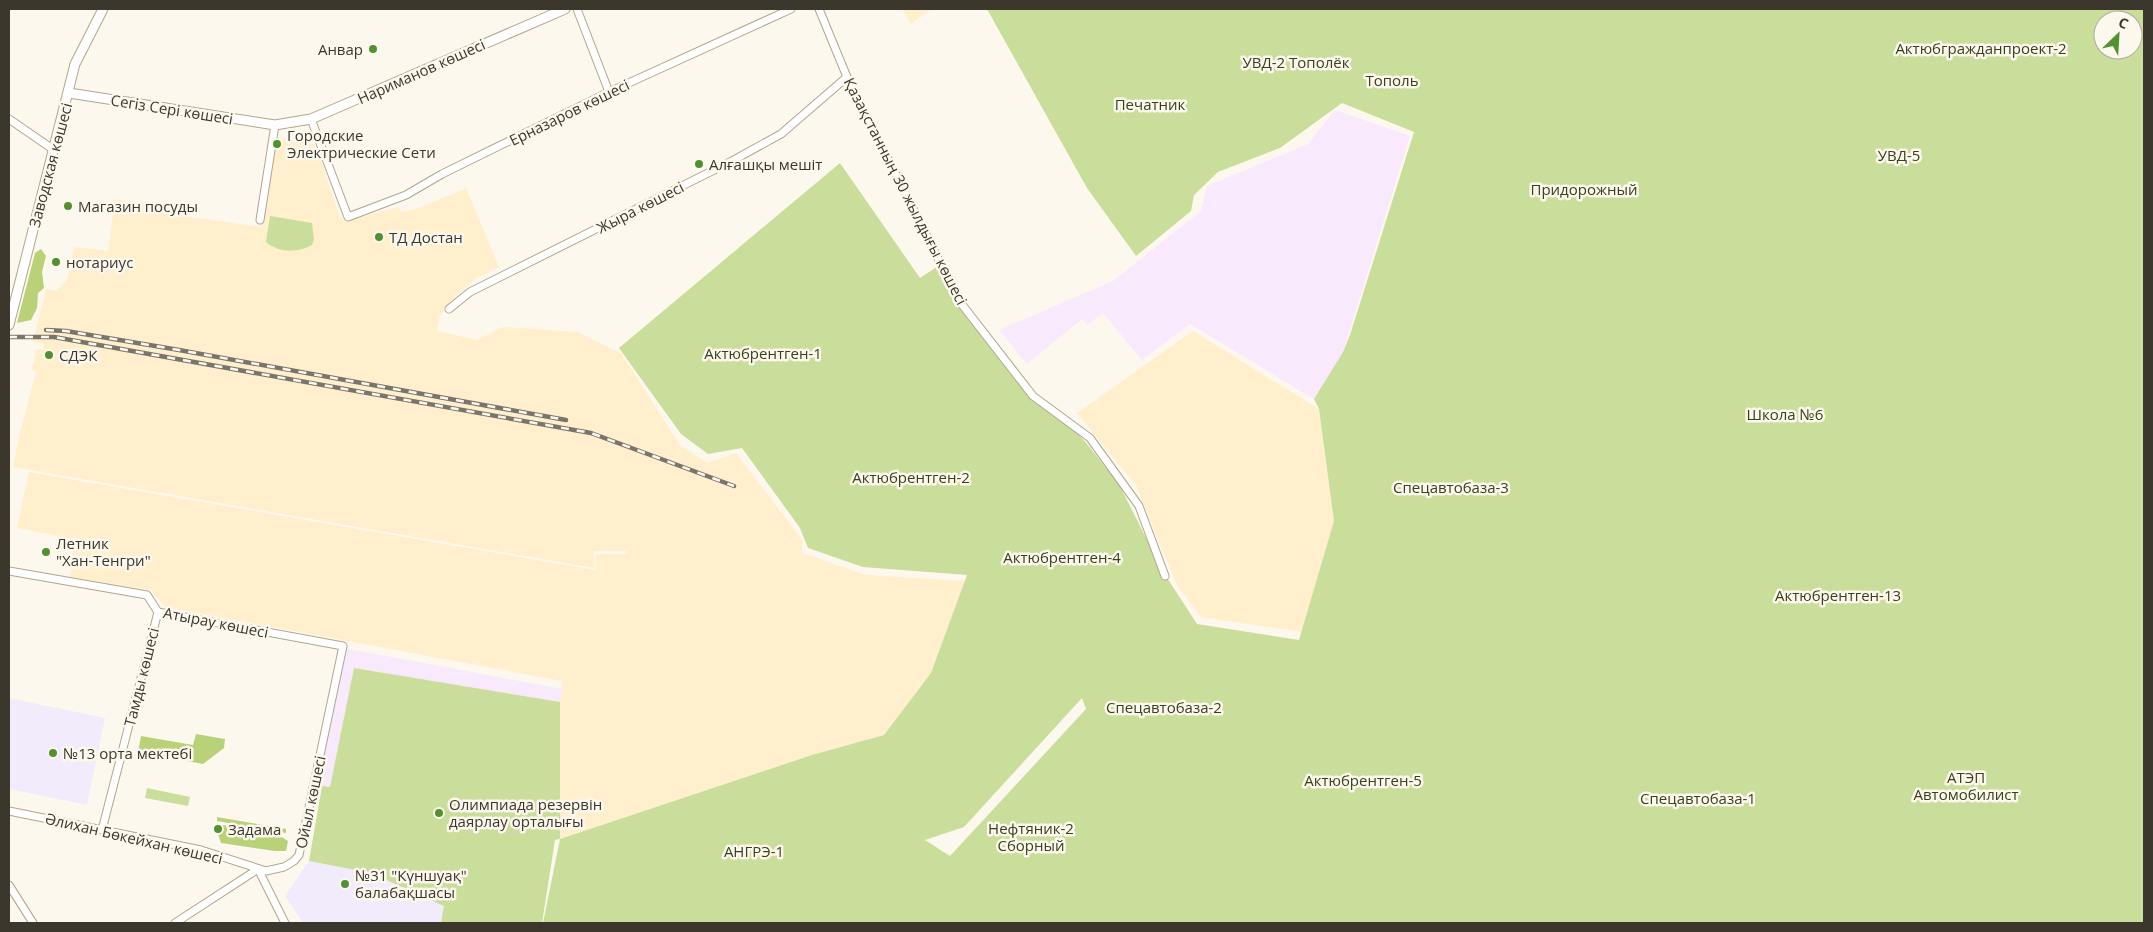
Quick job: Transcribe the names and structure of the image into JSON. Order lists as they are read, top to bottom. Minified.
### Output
{"streets":{"street":["Нариманов көшесі","Сегіз Сері көшесі","Ерназаров көшесі","Заводская көшесі","Қазақстанның 30 жылдығы көшесі","Жыра көшесі","Атырау көшесі","Тамды көшесі","Ойыл көшесі","Әлихан Бөкейхан көшесі"]},"crossings":[["Нариманов көшесі","Сегіз Сері көшесі"],["Нариманов көшесі","Ерназаров көшесі"],["Сегіз Сері көшесі","Заводская көшесі"],["Қазақстанның 30 жылдығы көшесі","Жыра көшесі"],["Атырау көшесі","Тамды көшесі"],["Атырау көшесі","Ойыл көшесі"],["Тамды көшесі","Әлихан Бөкейхан көшесі"],["Ойыл көшесі","Әлихан Бөкейхан көшесі"]],"parks":["Актюбгражданпроект-2","УВД-2 Тополёк","Тополь","Печатник","УВД-5","Придорожный","Актюбрентген-1","Школа №6","Актюбрентген-2","Спецавтобаза-3","Актюбрентген-4","Актюбрентген-13","Спецавтобаза-2","АТЭП Автомобилист","Актюбрентген-5","Спецавтобаза-1","Нефтяник-2 Сборный","АНГРЭ-1"],"places":["Анвар","Городские Электрические Сети","Алғашқы мешіт","Магазин посуды","ТД Достан","нотариус","СДЭК","Летник \"Хан-Тенгри\"","№13 орта мектебі","Олимпиада резервін даярлау орталығы","Задама","№31 \"Күншуақ\" балабақшасы"],"north":"top right"}
